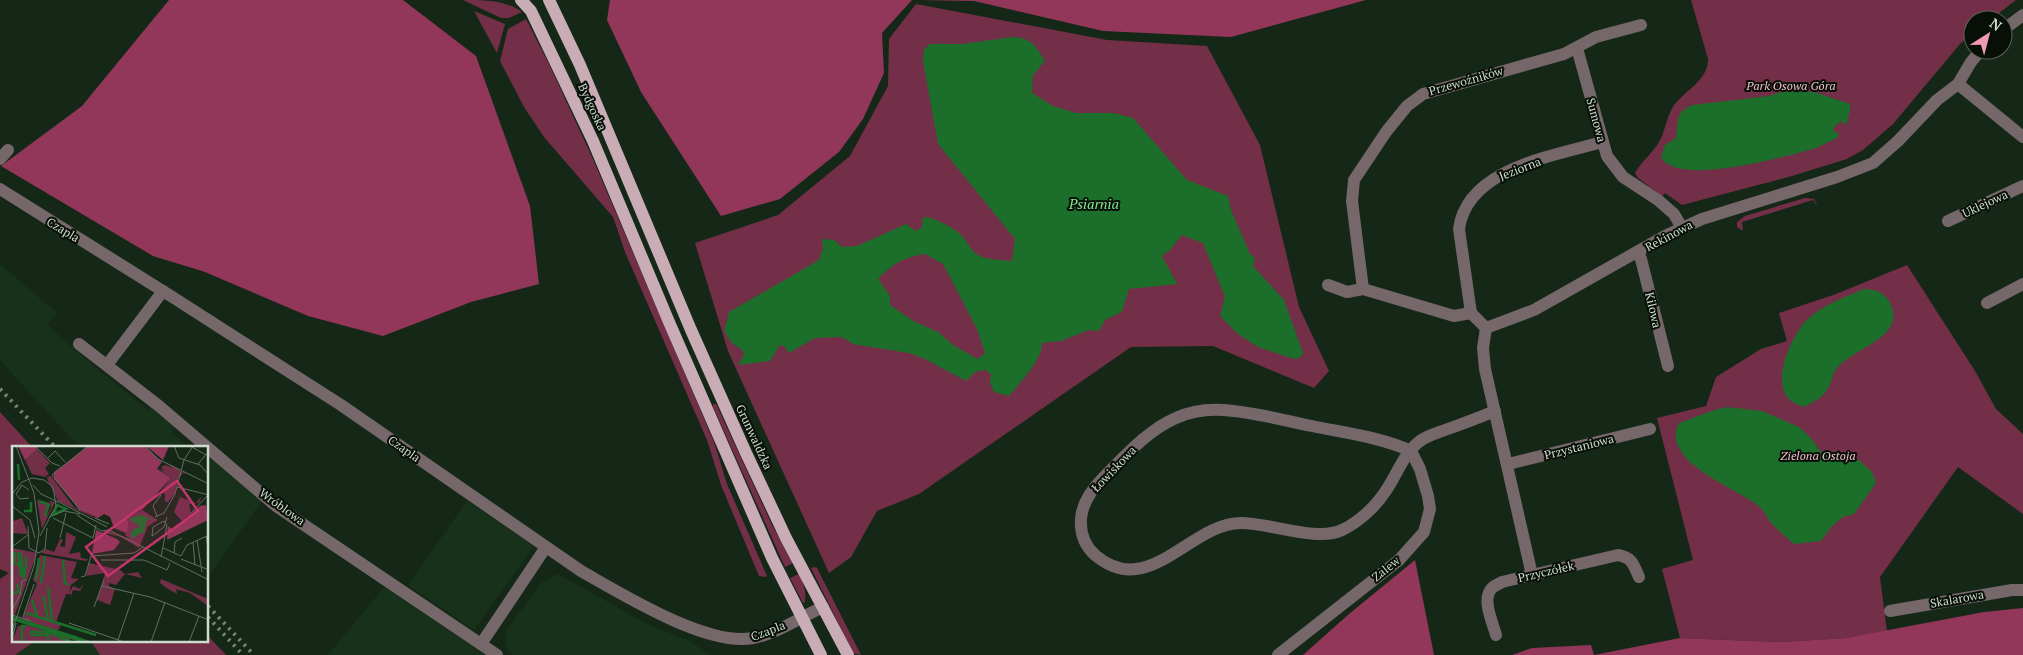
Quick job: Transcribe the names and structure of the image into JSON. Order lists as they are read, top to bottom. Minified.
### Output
{"streets":{"main road":["Bydgoska","Grunwaldzka"],"street":["Przewoźników","Sumowa","Jeziorna","Uklejowa","Czapla","Rekinowa","Kilowa","Przystaniowa","Łowiskowa","Wróblowa","Zalew","Przyczółek","Skalarowa"]},"crossings":[["Przewoźników","Sumowa"],["Bydgoska","Czapla"],["Bydgoska","Grunwaldzka"],["Sumowa","Jeziorna"],["Sumowa","Rekinowa"],["Czapla","Grunwaldzka"],["Rekinowa","Kilowa"],["Łowiskowa","Zalew"]],"water":["Psiarnia"],"parks":["Park Osowa Góra","Zielona Ostoja"],"north":"top right"}
